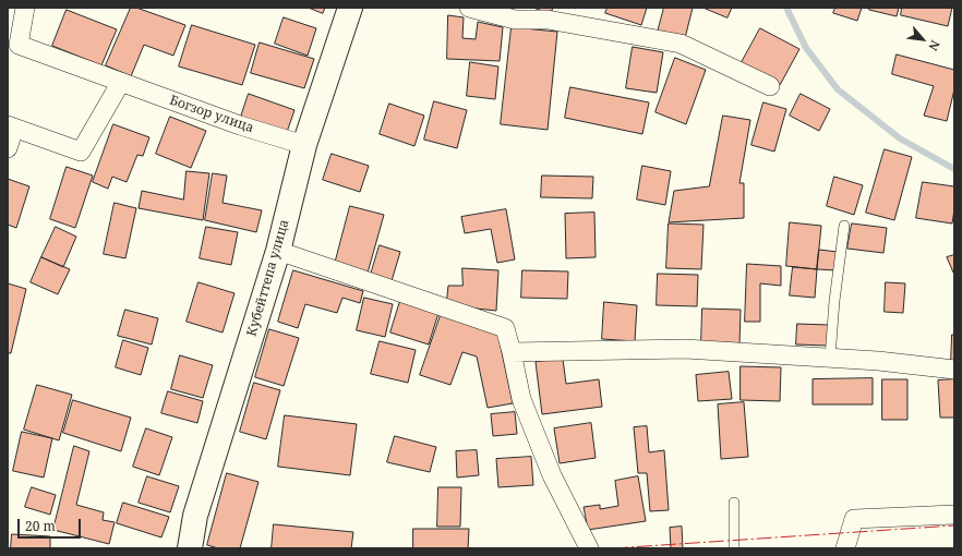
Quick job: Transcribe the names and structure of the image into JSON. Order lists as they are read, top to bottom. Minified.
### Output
{"streets":{"street":["Богзор улица","Кубейттепа улица"]},"crossings":[["Богзор улица","Кубейттепа улица"]],"scale_bar":"20 m","north":"bottom right"}
